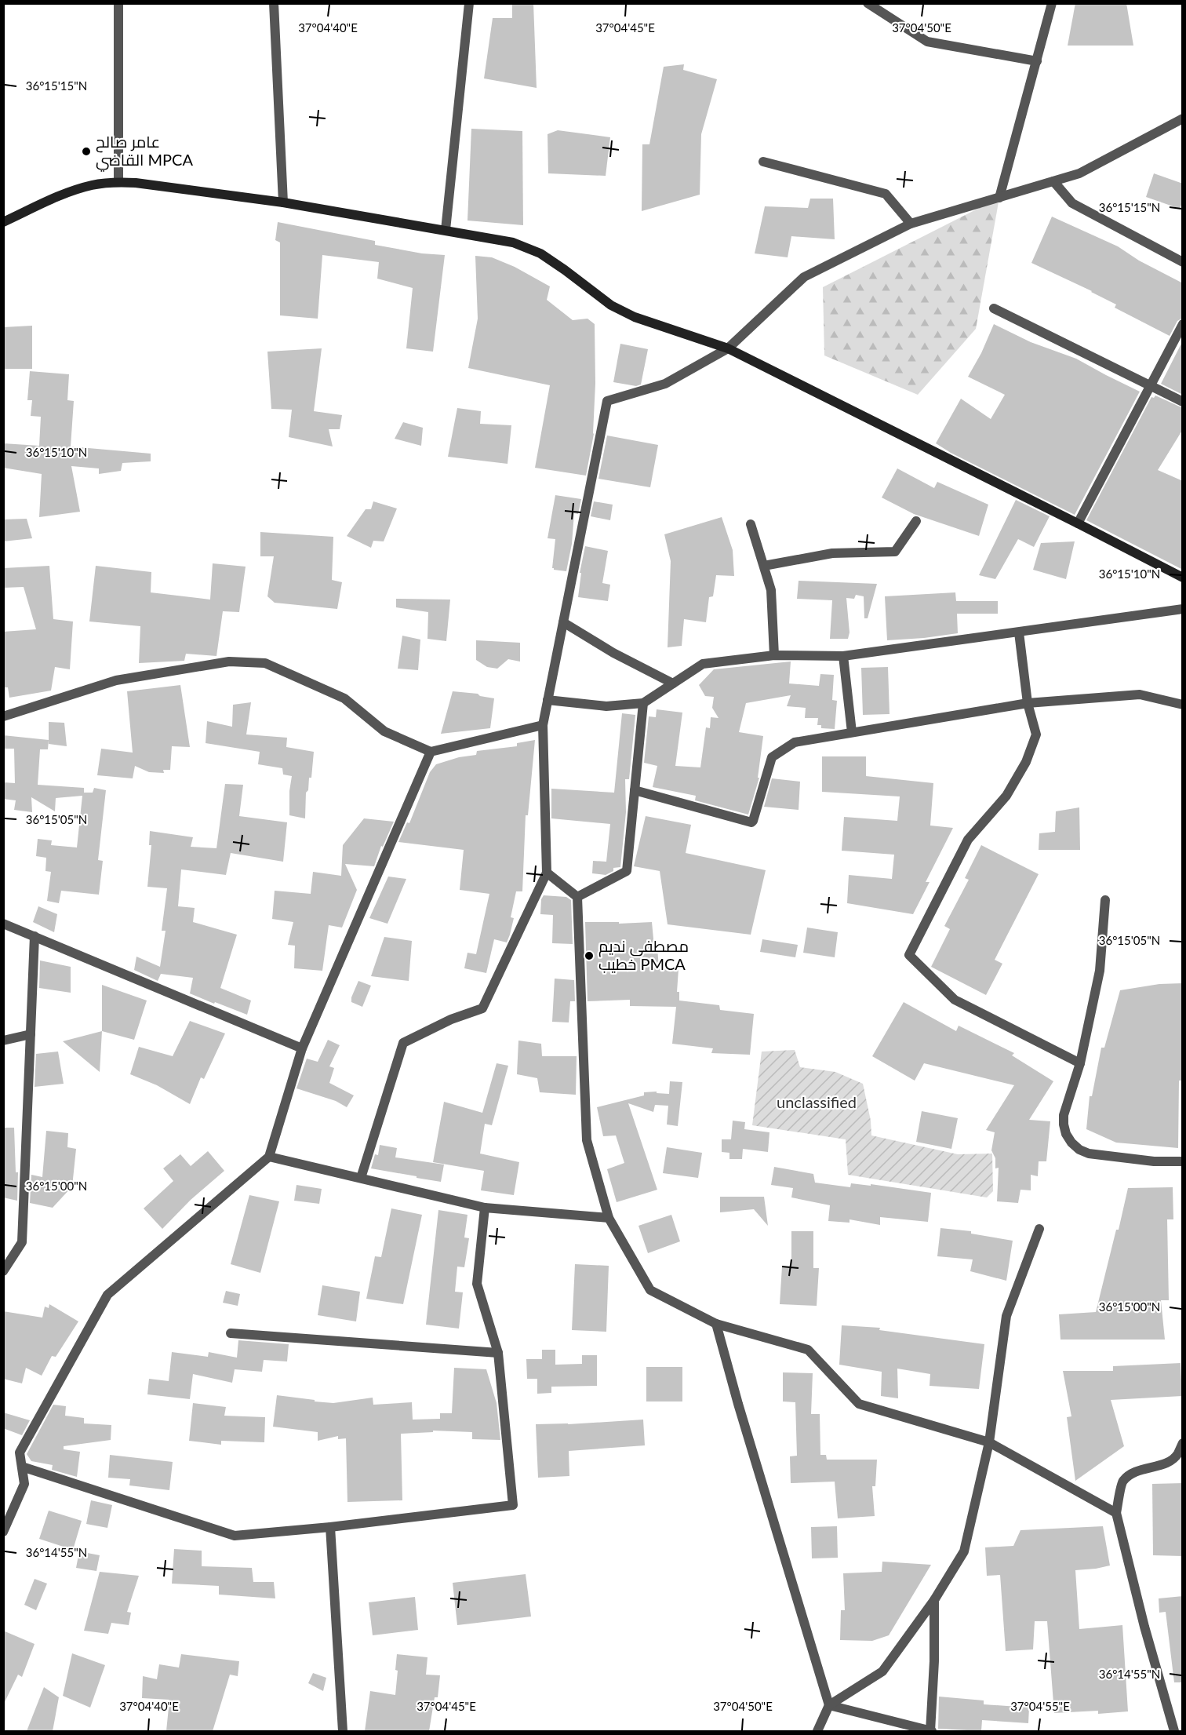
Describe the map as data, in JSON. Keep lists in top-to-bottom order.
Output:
{
  "parks": ["unclassified"],
  "places": ["عامر صالح القاضي MPCA", "مصطفى نديم خطيب PMCA"],
  "coordinates": [
    "37°04'40\"E",
    "37°04'45\"E",
    "37°04'50\"E",
    "36°15'15\"N",
    "36°15'10\"N",
    "36°15'05\"N",
    "36°15'00\"N",
    "36°14'55\"N",
    "37°04'55\"E"
  ]
}
